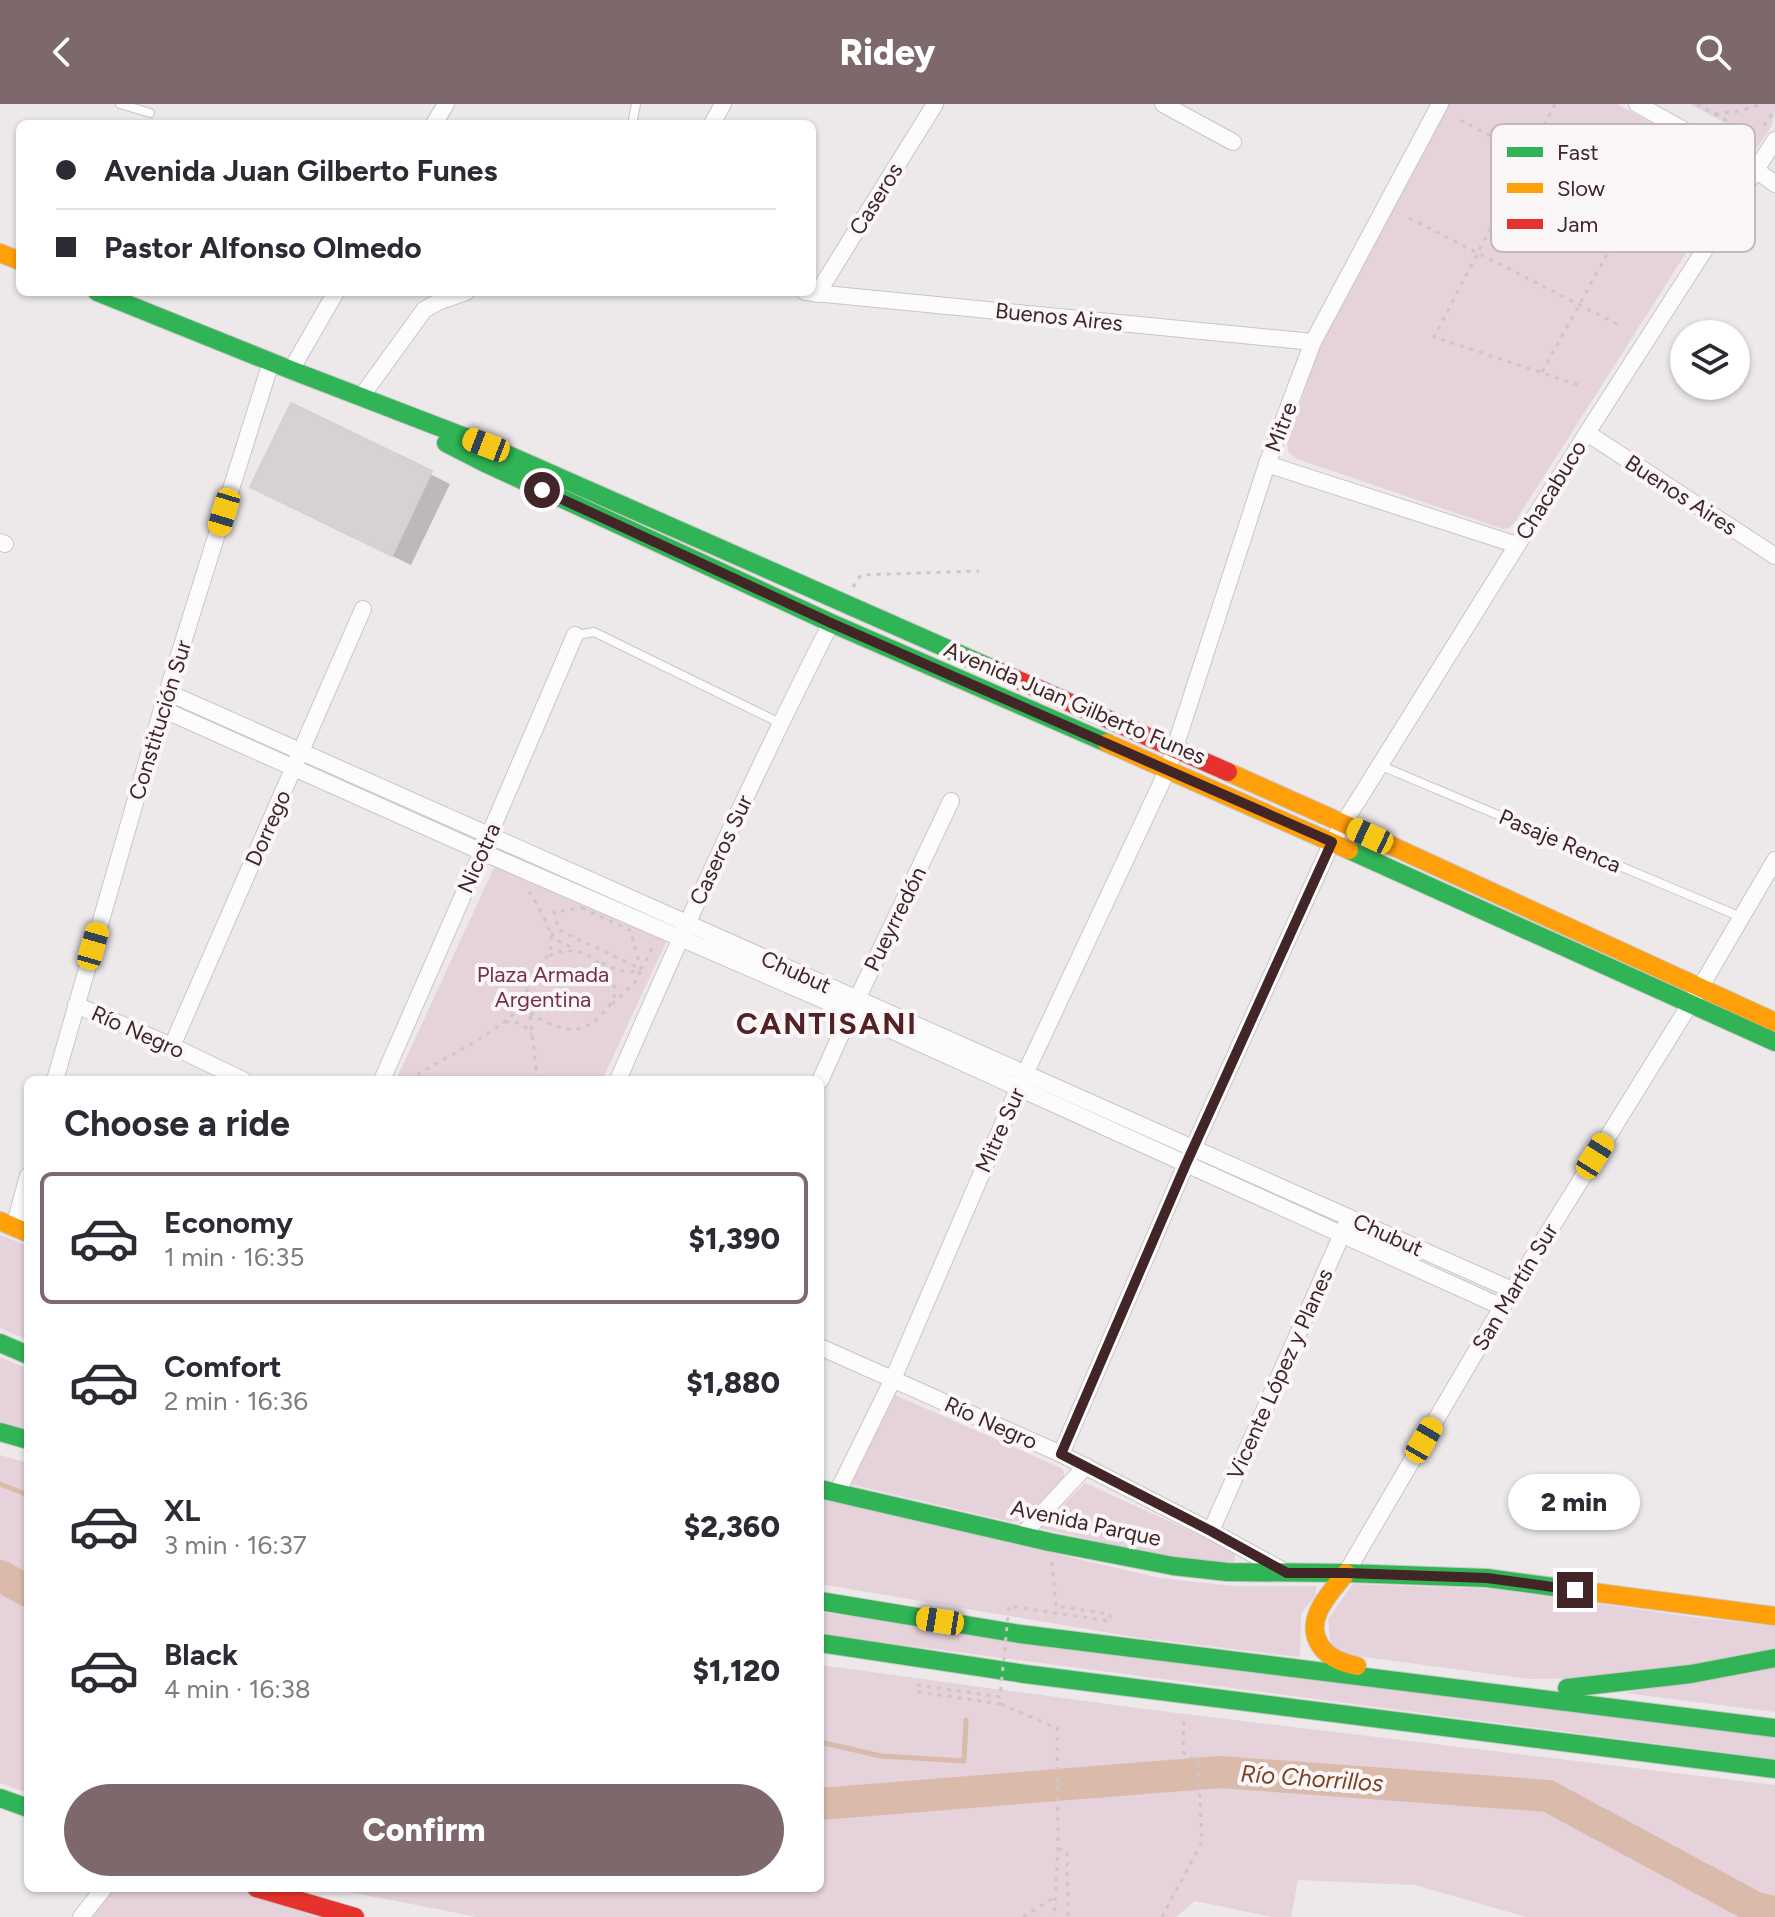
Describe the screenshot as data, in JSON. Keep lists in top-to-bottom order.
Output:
{
  "streets": {
    "main road": ["Avenida Juan Gilberto Funes", "Avenida Parque"],
    "street": [
      "Caseros",
      "Buenos Aires",
      "Mitre",
      "Chacabuco",
      "Constitución Sur",
      "Dorrego",
      "Caseros Sur",
      "Nicotra",
      "Pueyrredón",
      "Chubut",
      "Río Negro",
      "Mitre Sur",
      "San Martín Sur",
      "Vicente López y Planes"
    ],
    "lane": ["Pasaje Renca"]
  },
  "crossings": [
    ["Buenos Aires", "Mitre"],
    ["Buenos Aires", "Chacabuco"],
    ["Mitre", "Avenida Juan Gilberto Funes"],
    ["Mitre", "Mitre Sur"],
    ["Chacabuco", "Avenida Juan Gilberto Funes"],
    ["Chacabuco", "Pasaje Renca"],
    ["Chacabuco", "Chubut"],
    ["Chacabuco", "Río Negro"],
    ["Avenida Juan Gilberto Funes", "Constitución Sur"],
    ["Avenida Juan Gilberto Funes", "Caseros Sur"],
    ["Avenida Juan Gilberto Funes", "Mitre Sur"],
    ["Avenida Juan Gilberto Funes", "San Martín Sur"],
    ["Constitución Sur", "Chubut"],
    ["Constitución Sur", "Río Negro"],
    ["Dorrego", "Chubut"],
    ["Dorrego", "Río Negro"],
    ["Pasaje Renca", "San Martín Sur"],
    ["Caseros Sur", "Chubut"],
    ["Nicotra", "Chubut"],
    ["Pueyrredón", "Chubut"],
    ["Chubut", "Mitre Sur"],
    ["Chubut", "San Martín Sur"],
    ["Chubut", "Vicente López y Planes"],
    ["Río Negro", "Mitre Sur"],
    ["Río Negro", "Vicente López y Planes"],
    ["Río Negro", "Avenida Parque"],
    ["Mitre Sur", "Avenida Parque"],
    ["San Martín Sur", "Avenida Parque"]
  ],
  "districts": ["CANTISANI"],
  "water": ["Río Chorrillos"],
  "parks": ["Plaza Armada Argentina"],
  "legend": ["Fast", "Slow", "Jam"],
  "page": {
    "header": "Ridey",
    "banner": ["Avenida Juan Gilberto Funes", "Pastor Alfonso Olmedo"],
    "heading": "Choose a ride",
    "list": [
      {
        "name": "Economy",
        "note": "1 min · 16:35",
        "value": "$1,390"
      },
      {
        "name": "Comfort",
        "note": "2 min · 16:36",
        "value": "$1,880"
      },
      {
        "name": "XL",
        "note": "3 min · 16:37",
        "value": "$2,360"
      },
      {
        "name": "Black",
        "note": "4 min · 16:38",
        "value": "$1,120"
      }
    ],
    "bubble": "2 min",
    "buttons": "Confirm"
  }
}
